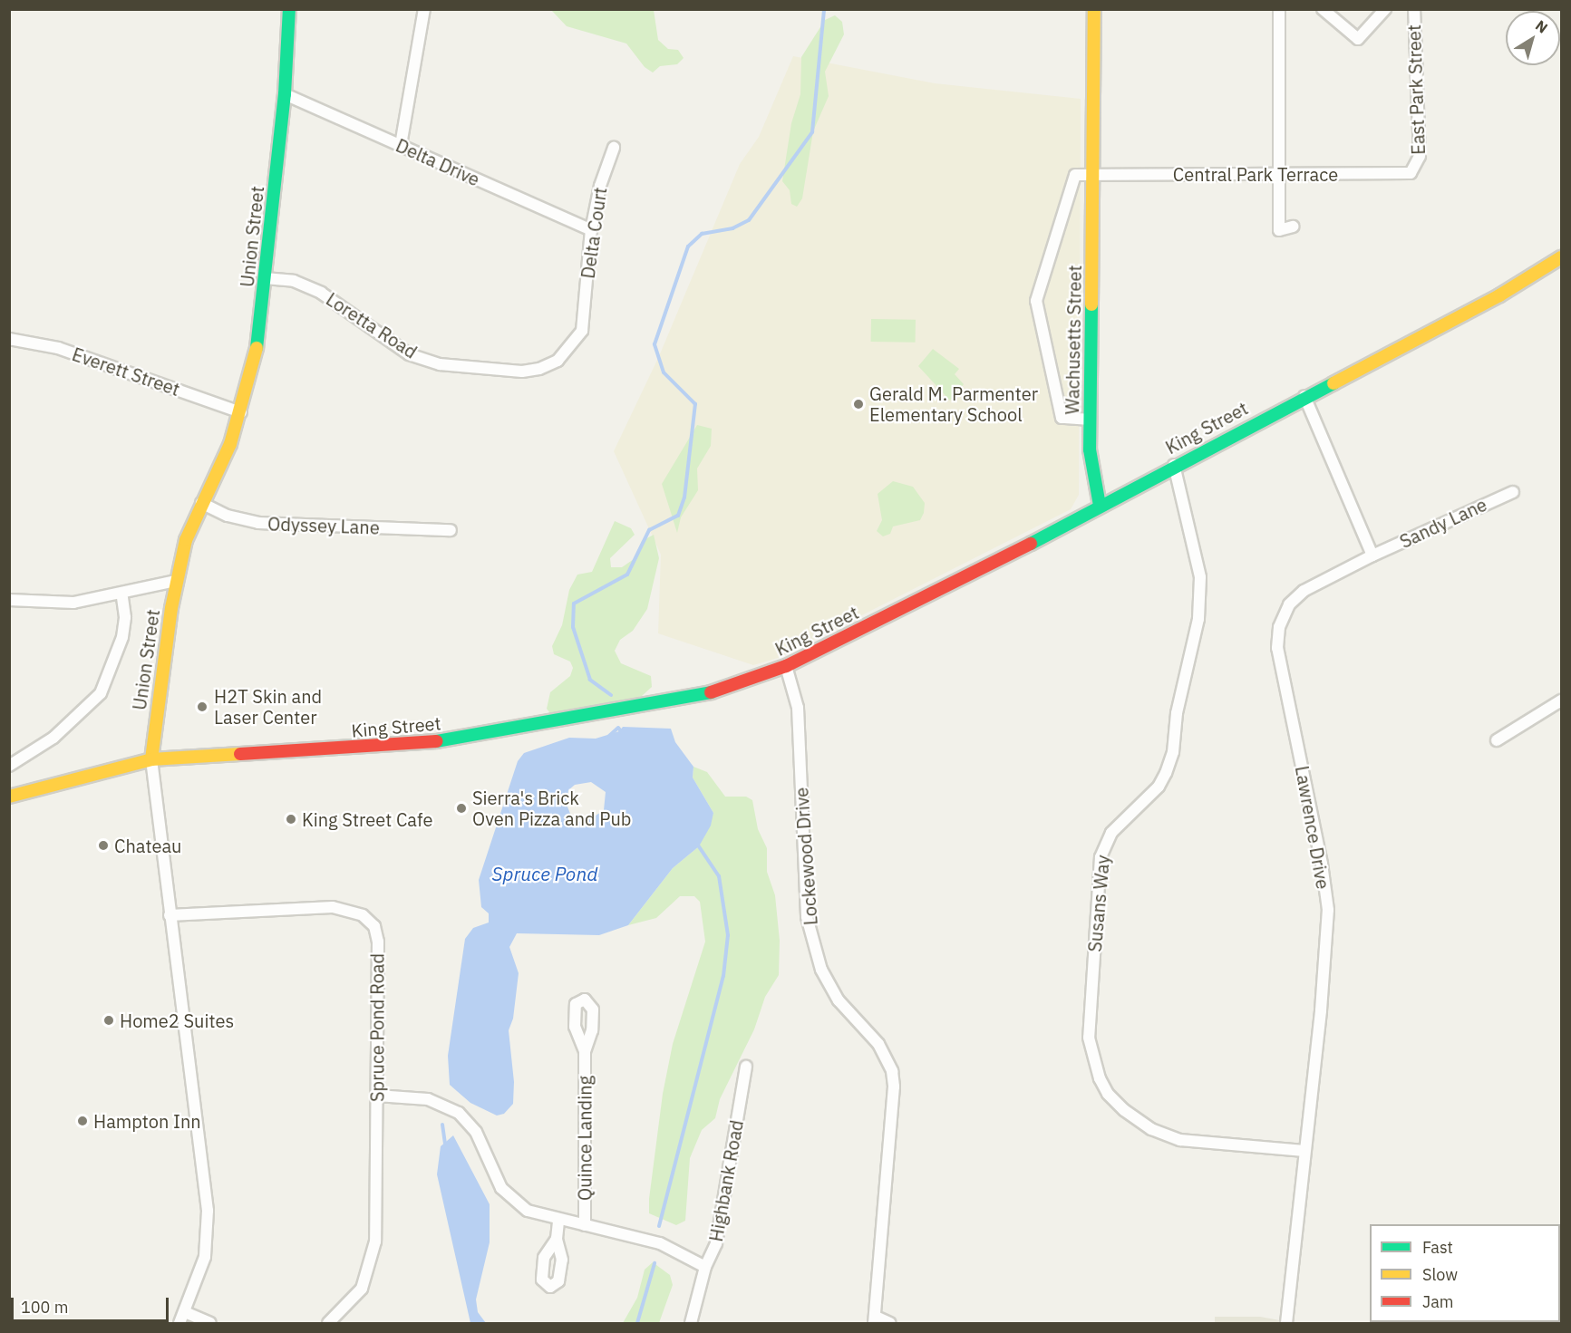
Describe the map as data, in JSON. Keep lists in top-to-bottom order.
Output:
{
  "streets": {
    "main road": ["Union Street", "Wachusetts Street", "King Street"],
    "street": [
      "East Park Street",
      "Delta Drive",
      "Central Park Terrace",
      "Delta Court",
      "Loretta Road",
      "Everett Street",
      "Sandy Lane",
      "Odyssey Lane",
      "Lawrence Drive",
      "Lockewood Drive",
      "Susans Way",
      "Spruce Pond Road",
      "Quince Landing",
      "Highbank Road"
    ]
  },
  "crossings": [
    ["East Park Street", "Central Park Terrace"],
    ["Delta Drive", "Delta Court"],
    ["Delta Drive", "Union Street"],
    ["Central Park Terrace", "Wachusetts Street"],
    ["Delta Court", "Loretta Road"],
    ["Union Street", "Loretta Road"],
    ["Union Street", "Everett Street"],
    ["Union Street", "King Street"],
    ["Union Street", "Odyssey Lane"],
    ["Union Street", "Spruce Pond Road"],
    ["Wachusetts Street", "King Street"],
    ["King Street", "Lockewood Drive"],
    ["King Street", "Susans Way"],
    ["Sandy Lane", "Lawrence Drive"],
    ["Lawrence Drive", "Susans Way"]
  ],
  "water": ["Spruce Pond"],
  "places": [
    "Gerald M. Parmenter Elementary School",
    "H2T Skin and Laser Center",
    "Sierra's Brick Oven Pizza and Pub",
    "King Street Cafe",
    "Chateau",
    "Home2 Suites",
    "Hampton Inn"
  ],
  "legend": ["Fast", "Slow", "Jam"],
  "scale_bar": "100 m",
  "north": "top right"
}
